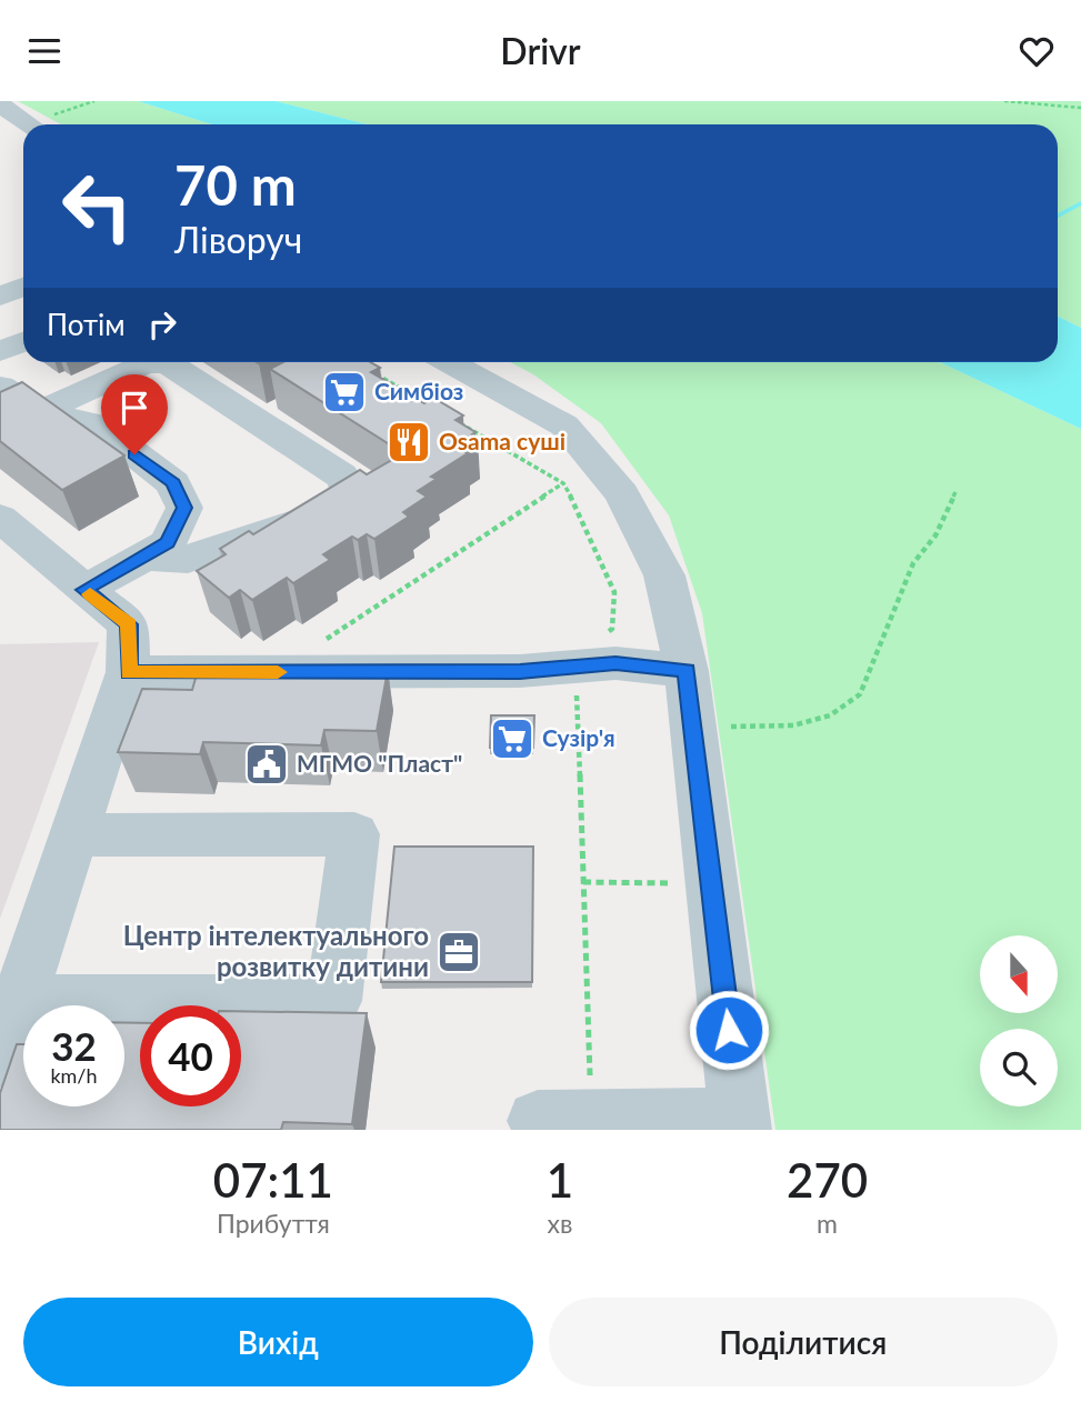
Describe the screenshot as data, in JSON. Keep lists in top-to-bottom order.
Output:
{
  "places": {
    "supermarket": ["Симбіоз", "Сузір'я"],
    "restaurant": ["Osama cуші"],
    "public building": ["МГМО \"Пласт\""],
    "office": ["Центр інтелектуального розвитку дитини"]
  },
  "north": "bottom",
  "page": {
    "header": "Drivr",
    "turn": ["70 m", "Ліворуч"],
    "then": "Потім",
    "speed": "32 km/h",
    "limit": "40",
    "eta": [
      "07:11",
      "Прибуття",
      "1",
      "хв",
      "270",
      "m"
    ],
    "buttons": ["Вихід", "Поділитися"]
  }
}
